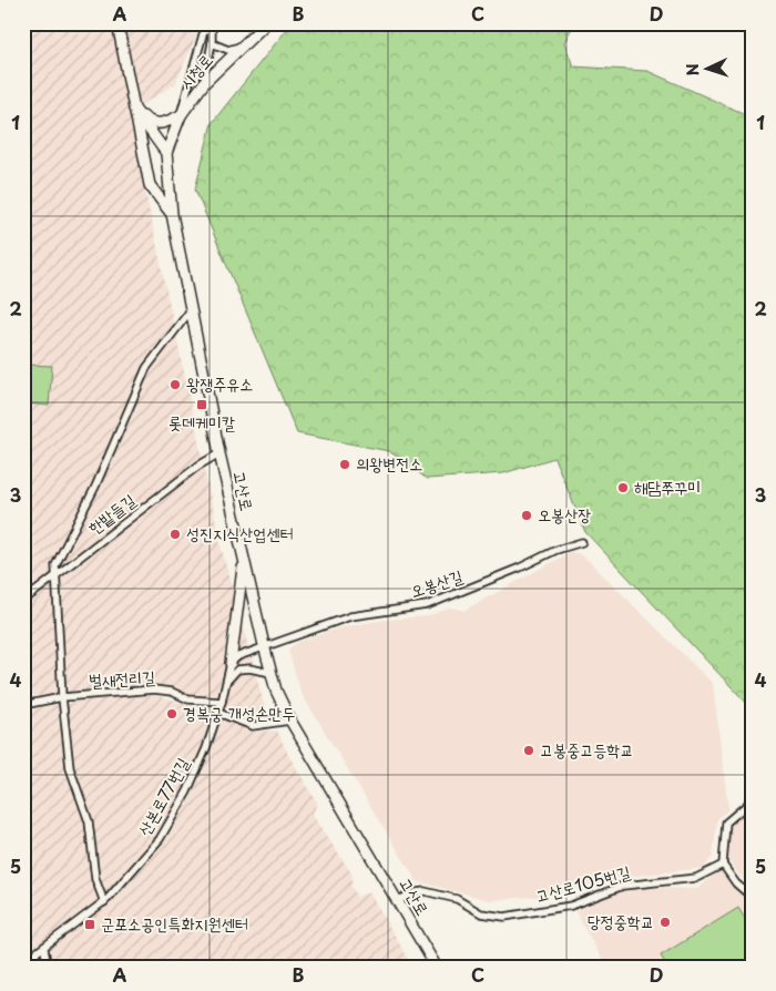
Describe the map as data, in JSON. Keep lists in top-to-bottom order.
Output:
{
  "streets": {
    "street": [
      "시청로",
      "고산로",
      "한밭들길",
      "오봉산길",
      "벌새전리길",
      "산본로77번길",
      "고산로105번길"
    ]
  },
  "crossings": [
    ["시청로", "고산로"],
    ["고산로", "한밭들길"],
    ["고산로", "오봉산길"],
    ["고산로", "고산로105번길"],
    ["벌새전리길", "산본로77번길"]
  ],
  "places": {
    "other": [
      "왕쟁주유소",
      "의왕변전소",
      "해담쭈꾸미",
      "오봉산장",
      "성진지식산업센터",
      "경복궁 개성손만두",
      "고봉중고등학교",
      "당정중학교"
    ],
    "transit": ["롯데케미칼", "군포소공인특화지원센터"]
  },
  "north": "left",
  "grid": {
    "columns": [
      "A",
      "B",
      "C",
      "D"
    ],
    "rows": [
      "1",
      "2",
      "3",
      "4",
      "5"
    ]
  }
}
